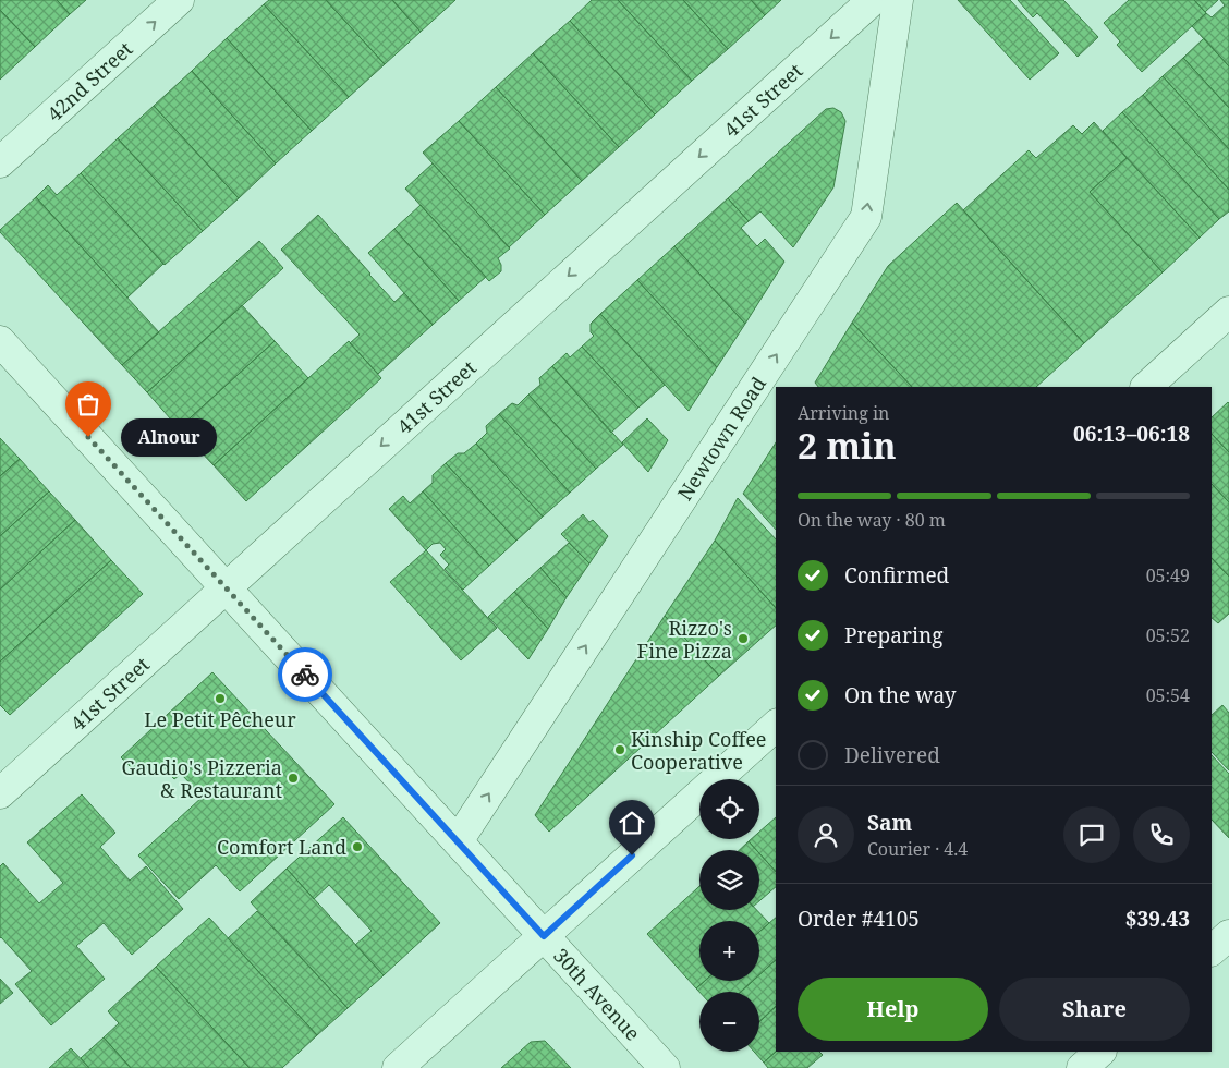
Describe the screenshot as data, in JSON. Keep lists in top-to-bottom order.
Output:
{
  "streets": {
    "street": [
      "42nd Street",
      "41st Street",
      "Newtown Road",
      "30th Avenue"
    ]
  },
  "crossings": [
    ["41st Street", "30th Avenue"],
    ["Newtown Road", "30th Avenue"]
  ],
  "one_way": ["42nd Street", "41st Street", "Newtown Road"],
  "places": [
    "Alnour",
    "Rizzo's Fine Pizza",
    "Le Petit Pêcheur",
    "Kinship Coffee Cooperative",
    "Gaudio's Pizzeria & Restaurant",
    "Comfort Land"
  ],
  "page": {
    "heading": ["2 min", "Arriving in", "06:13–06:18"],
    "panel": [
      "Sam",
      "Courier · 4.4",
      "Order #4105",
      "$39.43"
    ],
    "bubble": "Alnour",
    "bar": "On the way · 80 m",
    "list": [
      ["Confirmed", "05:49"],
      ["Preparing", "05:52"],
      ["On the way", "05:54"],
      "Delivered"
    ],
    "map_buttons": ["+", "−"],
    "buttons": ["Help", "Share"]
  }
}
